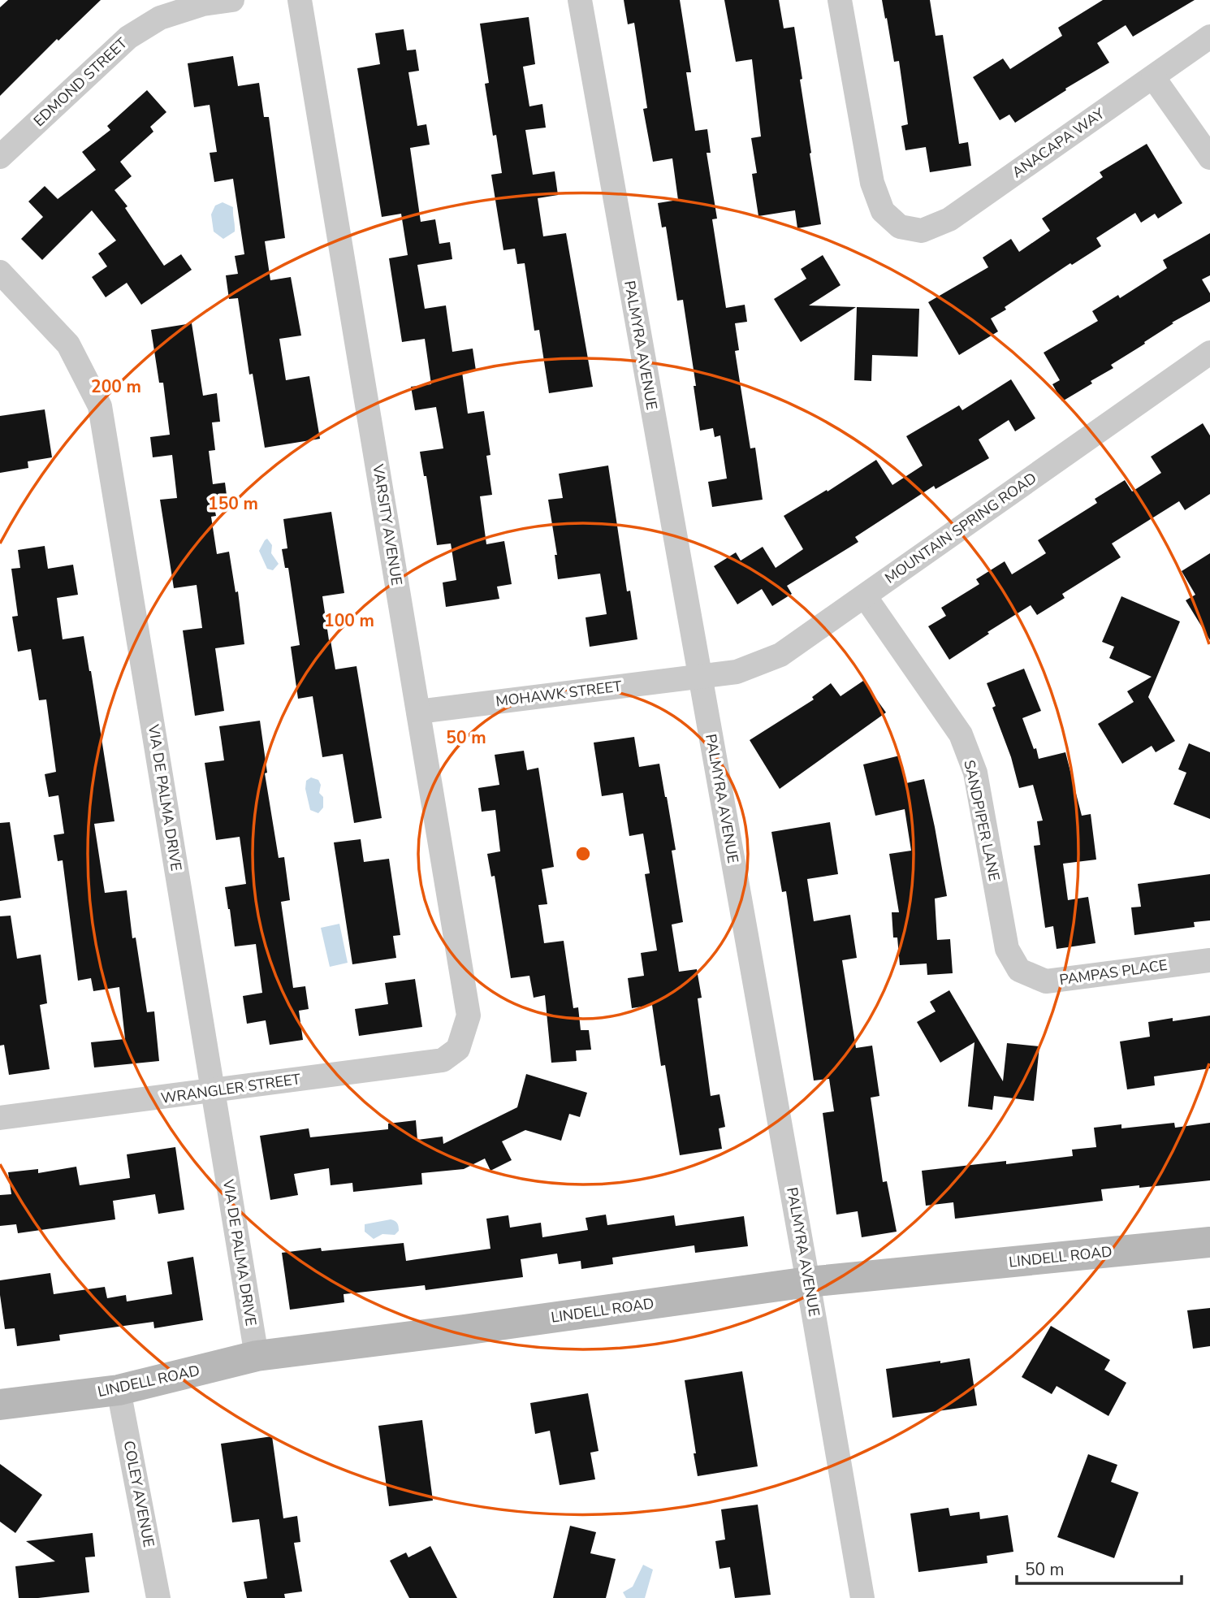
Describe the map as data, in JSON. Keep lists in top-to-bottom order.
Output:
{
  "streets": {
    "street": [
      "EDMOND STREET",
      "ANACAPA WAY",
      "PALMYRA AVENUE",
      "VARSITY AVENUE",
      "MOUNTAIN SPRING ROAD",
      "MOHAWK STREET",
      "VIA DE PALMA DRIVE",
      "SANDPIPER LANE",
      "PAMPAS PLACE",
      "WRANGLER STREET",
      "LINDELL ROAD",
      "COLEY AVENUE"
    ]
  },
  "crossings": [
    ["PALMYRA AVENUE", "MOUNTAIN SPRING ROAD"],
    ["PALMYRA AVENUE", "MOHAWK STREET"],
    ["PALMYRA AVENUE", "LINDELL ROAD"],
    ["VARSITY AVENUE", "MOHAWK STREET"],
    ["VARSITY AVENUE", "WRANGLER STREET"],
    ["MOUNTAIN SPRING ROAD", "MOHAWK STREET"],
    ["MOUNTAIN SPRING ROAD", "SANDPIPER LANE"],
    ["VIA DE PALMA DRIVE", "WRANGLER STREET"],
    ["VIA DE PALMA DRIVE", "LINDELL ROAD"],
    ["SANDPIPER LANE", "PAMPAS PLACE"],
    ["LINDELL ROAD", "COLEY AVENUE"]
  ],
  "scale_bar": "50 m",
  "rings": [
    "200 m",
    "150 m",
    "100 m",
    "50 m"
  ]
}
